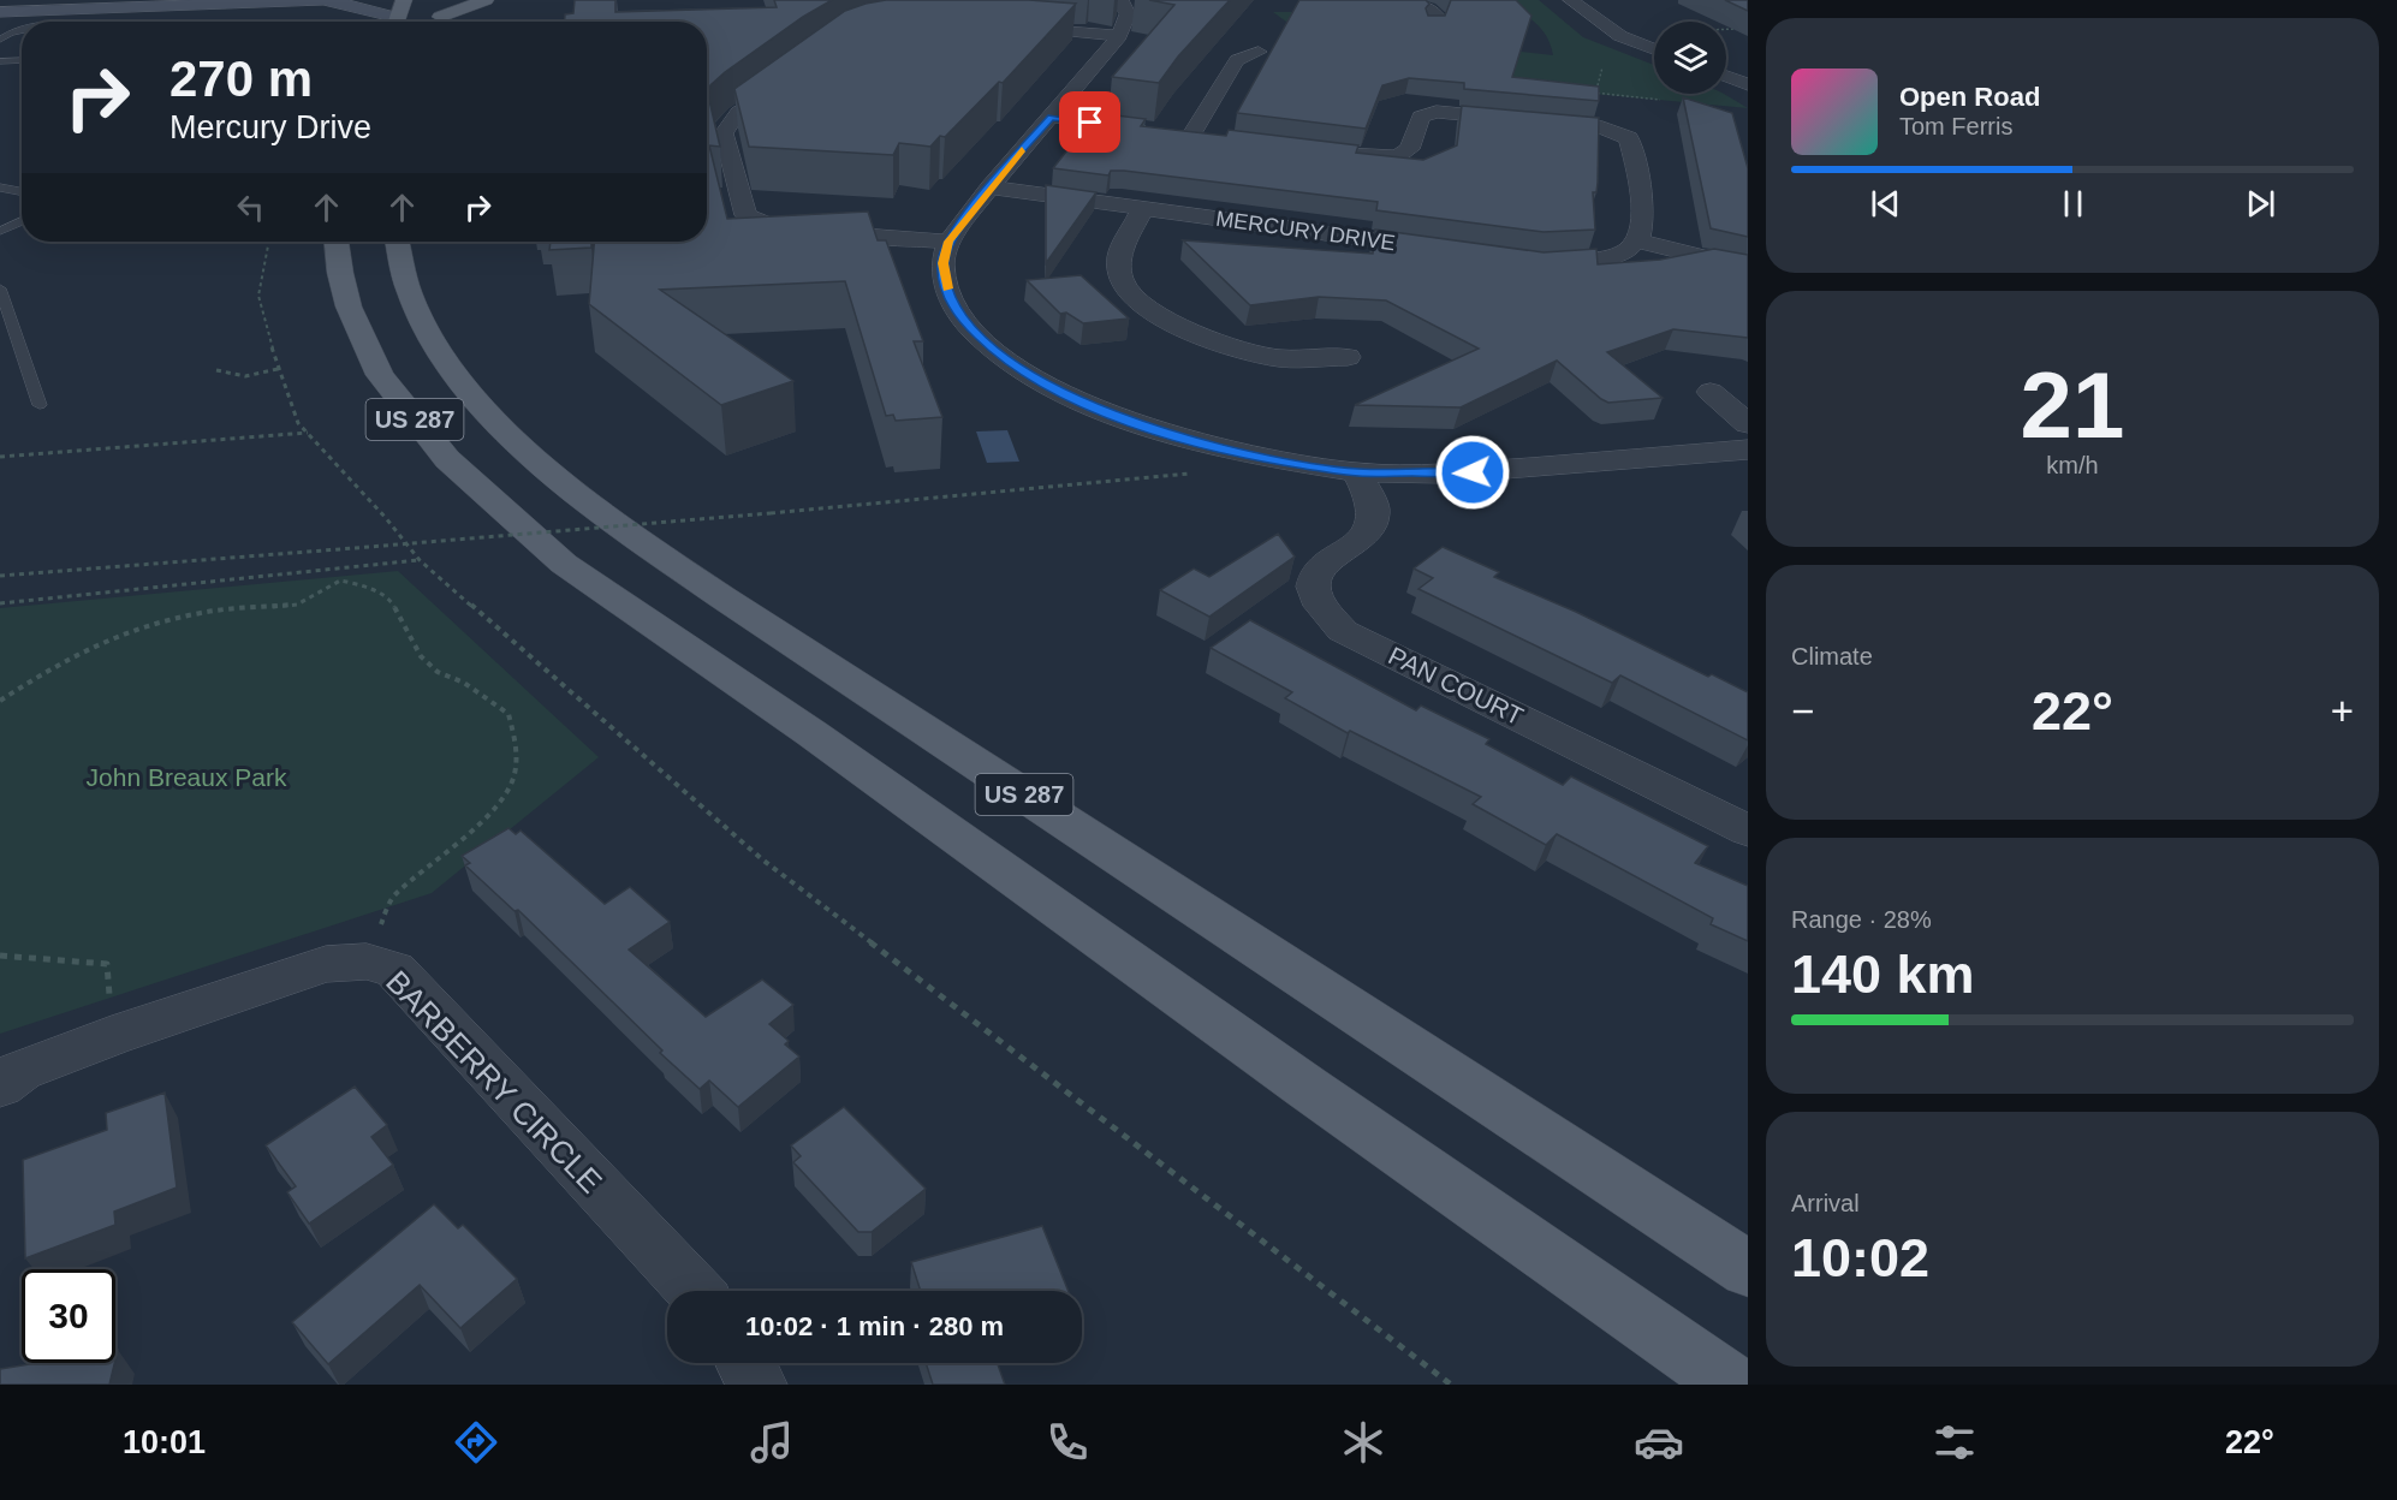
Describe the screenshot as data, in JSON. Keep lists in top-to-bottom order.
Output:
{
  "streets": {
    "main road": ["US 287"],
    "street": ["MERCURY DRIVE", "PAN COURT", "BARBERRY CIRCLE"]
  },
  "parks": ["John Breaux Park"],
  "page": {
    "turn": ["270 m", "Mercury Drive"],
    "song": ["Open Road", "Tom Ferris"],
    "tile": [
      ["21", "km/h"],
      "Climate",
      ["Range · 28%", "140 km"],
      ["Arrival", "10:02"]
    ],
    "heat": ["−", "22°", "+"],
    "limit": "30",
    "trip": "10:02 · 1 min · 280 m",
    "tabs": ["10:01", "22°"]
  }
}
